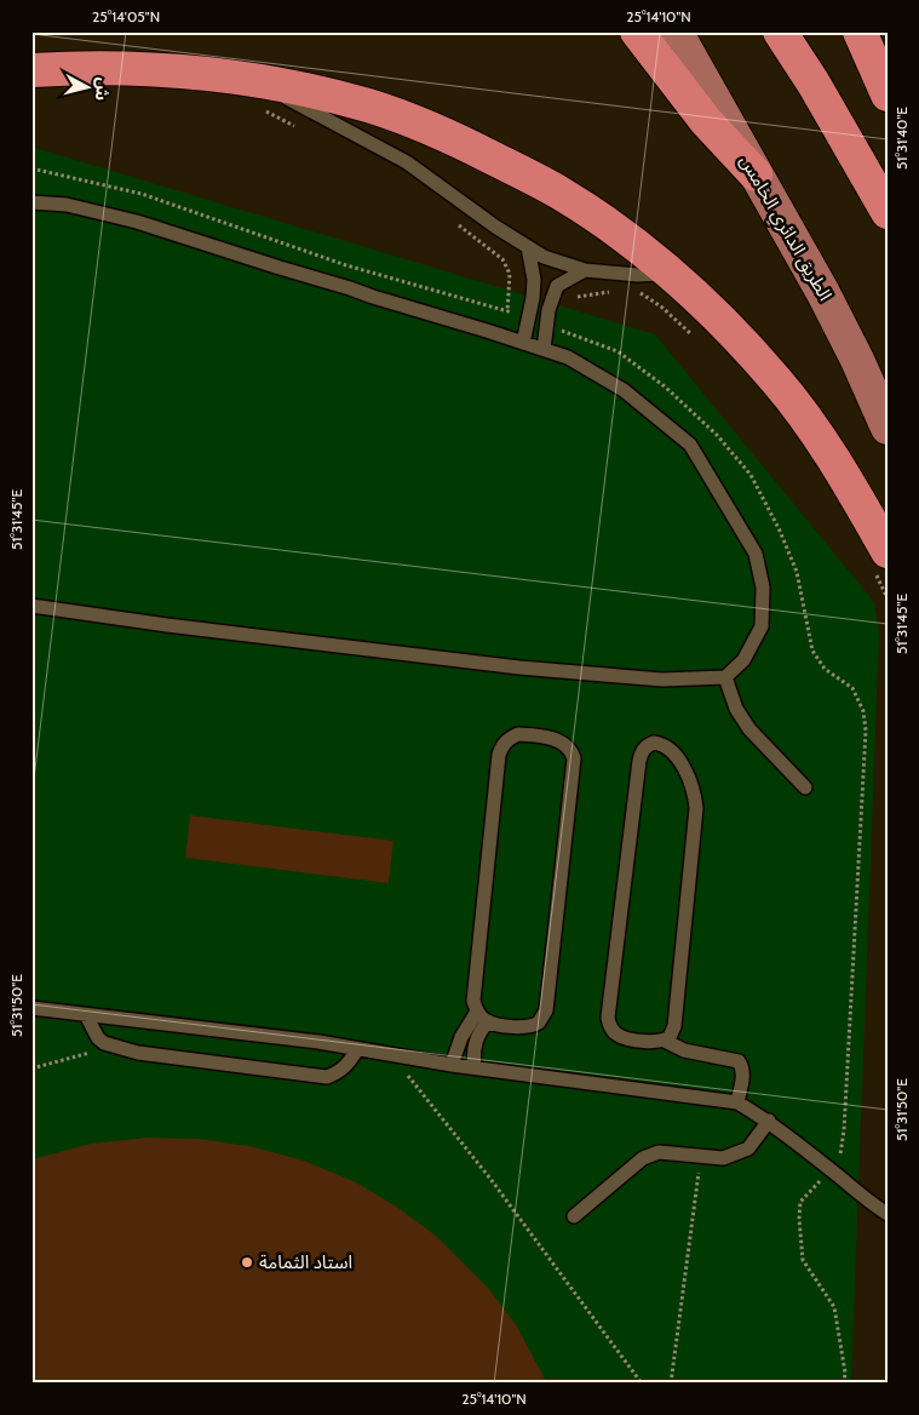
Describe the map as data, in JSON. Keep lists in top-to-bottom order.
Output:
{
  "streets": {
    "main road": ["الطريق الدائري الخامس"]
  },
  "places": ["استاد الثمامة"],
  "north": "right",
  "coordinates": [
    "25°14'05\"N",
    "25°14'10\"N",
    "51°31'40\"E",
    "51°31'45\"E",
    "51°31'50\"E"
  ]
}
